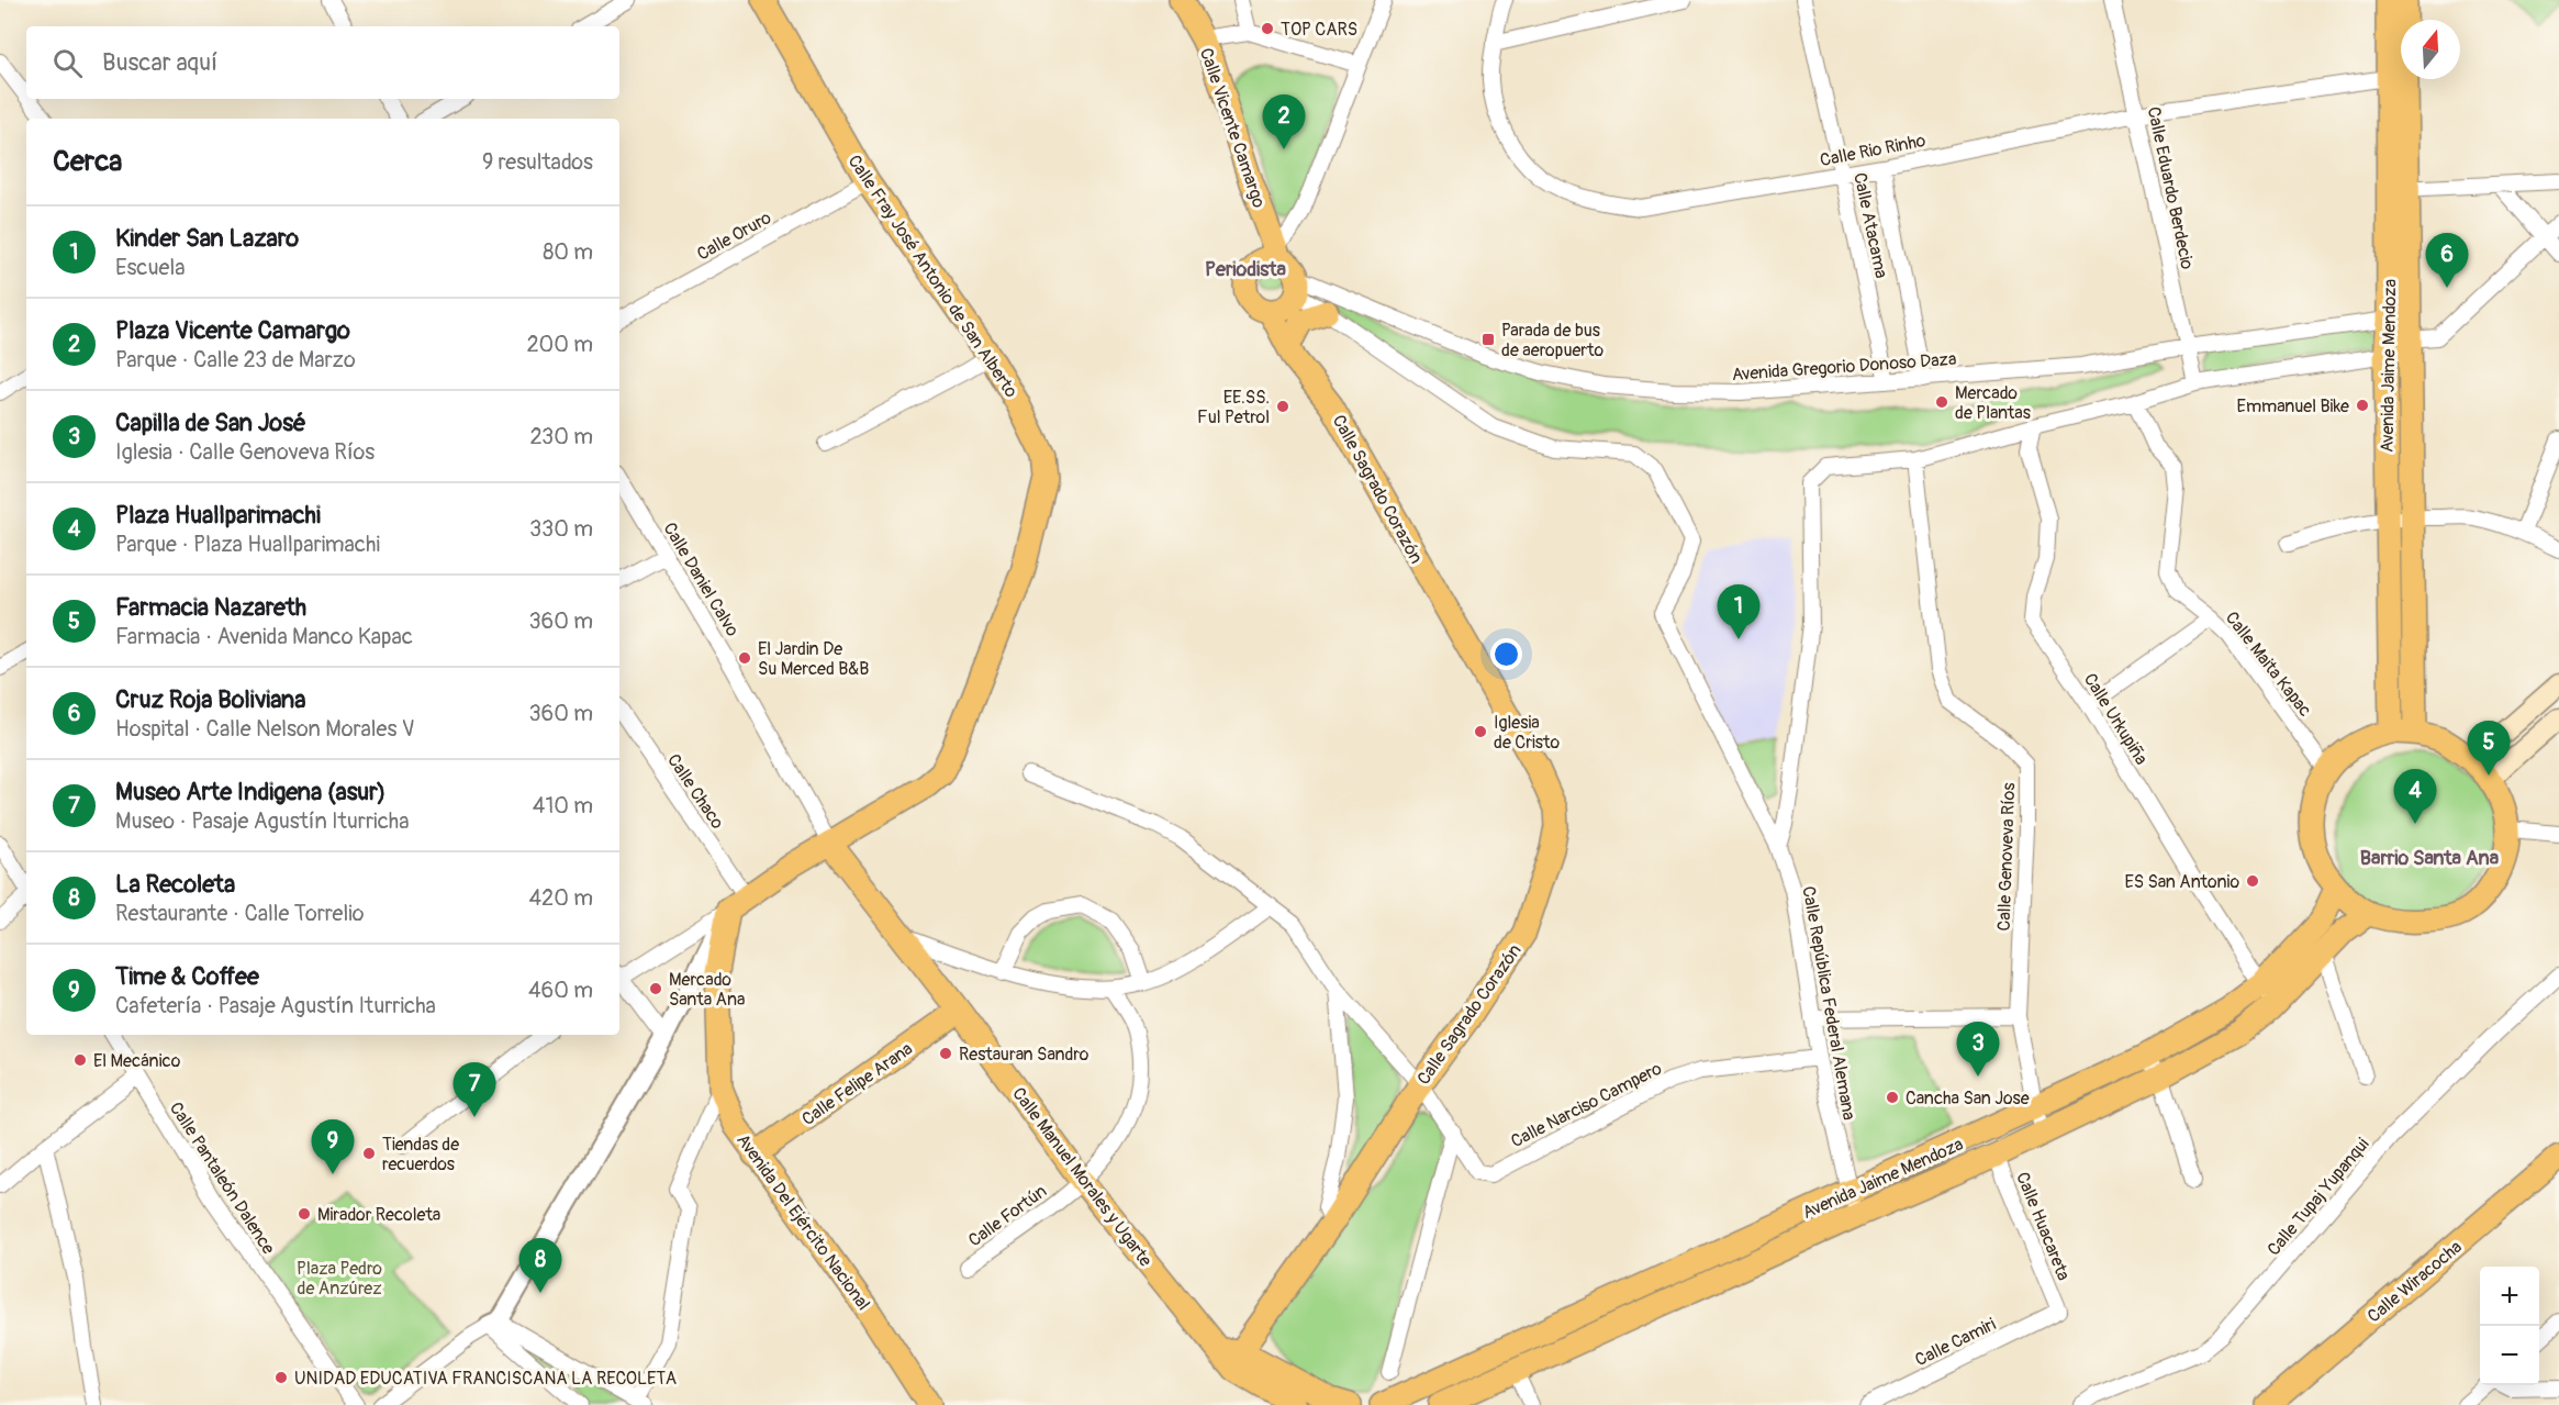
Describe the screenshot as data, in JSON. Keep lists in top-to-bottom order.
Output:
{
  "streets": {
    "main road": [
      "Calle Vicente Camargo",
      "Calle Fray José Antonio de San Alberto",
      "Avenida Jaime Mendoza",
      "Calle Sagrado Corazón",
      "Calle Felipe Arana",
      "Calle Manuel Morales y Ugarte",
      "Avenida Del Ejército Nacional",
      "Calle Wiracocha"
    ],
    "street": [
      "Calle Rio Rinho",
      "Calle Eduardo Berdecio",
      "Calle Atacama",
      "Calle Oruro",
      "Avenida Gregorio Donoso Daza",
      "Calle Daniel Calvo",
      "Calle Maita Kapac",
      "Calle Urkupiña",
      "Calle Chaco",
      "Calle Genoveva Ríos",
      "Calle República Federal Alemana",
      "Calle Narciso Campero",
      "Calle Pantaleón Dalence",
      "Calle Tupaj Yupanqui",
      "Calle Fortún",
      "Calle Huacareta",
      "Calle Camiri"
    ]
  },
  "crossings": [
    ["Calle Vicente Camargo", "Avenida Gregorio Donoso Daza"],
    ["Calle Vicente Camargo", "Calle Sagrado Corazón"],
    ["Calle Rio Rinho", "Calle Eduardo Berdecio"],
    ["Calle Rio Rinho", "Calle Atacama"],
    ["Calle Rio Rinho", "Avenida Jaime Mendoza"],
    ["Calle Eduardo Berdecio", "Avenida Gregorio Donoso Daza"],
    ["Calle Atacama", "Avenida Gregorio Donoso Daza"],
    ["Calle Oruro", "Calle Fray José Antonio de San Alberto"],
    ["Calle Fray José Antonio de San Alberto", "Calle Daniel Calvo"],
    ["Calle Fray José Antonio de San Alberto", "Calle Manuel Morales y Ugarte"],
    ["Avenida Gregorio Donoso Daza", "Avenida Jaime Mendoza"],
    ["Avenida Gregorio Donoso Daza", "Calle Sagrado Corazón"],
    ["Avenida Jaime Mendoza", "Calle Maita Kapac"],
    ["Avenida Jaime Mendoza", "Calle Urkupiña"],
    ["Avenida Jaime Mendoza", "Calle Genoveva Ríos"],
    ["Avenida Jaime Mendoza", "Calle República Federal Alemana"],
    ["Avenida Jaime Mendoza", "Calle Huacareta"],
    ["Calle Sagrado Corazón", "Calle Narciso Campero"],
    ["Calle Daniel Calvo", "Calle Manuel Morales y Ugarte"],
    ["Calle Chaco", "Avenida Del Ejército Nacional"],
    ["Calle República Federal Alemana", "Calle Narciso Campero"],
    ["Calle Felipe Arana", "Calle Manuel Morales y Ugarte"],
    ["Calle Felipe Arana", "Avenida Del Ejército Nacional"],
    ["Calle Manuel Morales y Ugarte", "Calle Fortún"],
    ["Calle Huacareta", "Calle Camiri"]
  ],
  "districts": ["Periodista", "Barrio Santa Ana"],
  "parks": ["Plaza Pedro de Anzúrez"],
  "places": {
    "other": [
      "TOP CARS",
      "Mercado de Plantas",
      "Emmanuel Bike",
      "EE.SS. Ful Petrol",
      "El Jardin De Su Merced B&B",
      "Iglesia de Cristo",
      "ES San Antonio",
      "Mercado Santa Ana",
      "Restauran Sandro",
      "El Mecánico",
      "Cancha San Jose",
      "Tiendas de recuerdos",
      "Mirador Recoleta",
      "UNIDAD EDUCATIVA FRANCISCANA LA RECOLETA"
    ],
    "transit": ["Parada de bus de aeropuerto"]
  },
  "north": "top",
  "page": {
    "search": "Buscar aquí",
    "pins": [
      "2",
      "6",
      "1",
      "5",
      "4",
      "3",
      "7",
      "9",
      "8"
    ],
    "heading": ["Cerca", "9 resultados"],
    "list": [
      {
        "mark": "1",
        "name": "Kinder San Lazaro",
        "note": "Escuela",
        "value": "80 m"
      },
      {
        "mark": "2",
        "name": "Plaza Vicente Camargo",
        "note": "Parque · Calle 23 de Marzo",
        "value": "200 m"
      },
      {
        "mark": "3",
        "name": "Capilla de San José",
        "note": "Iglesia · Calle Genoveva Ríos",
        "value": "230 m"
      },
      {
        "mark": "4",
        "name": "Plaza Huallparimachi",
        "note": "Parque · Plaza Huallparimachi",
        "value": "330 m"
      },
      {
        "mark": "5",
        "name": "Farmacia Nazareth",
        "note": "Farmacia · Avenida Manco Kapac",
        "value": "360 m"
      },
      {
        "mark": "6",
        "name": "Cruz Roja Boliviana",
        "note": "Hospital · Calle Nelson Morales V",
        "value": "360 m"
      },
      {
        "mark": "7",
        "name": "Museo Arte Indigena (asur)",
        "note": "Museo · Pasaje Agustín Iturricha",
        "value": "410 m"
      },
      {
        "mark": "8",
        "name": "La Recoleta",
        "note": "Restaurante · Calle Torrelio",
        "value": "420 m"
      },
      {
        "mark": "9",
        "name": "Time & Coffee",
        "note": "Cafetería · Pasaje Agustín Iturricha",
        "value": "460 m"
      }
    ],
    "map_buttons": ["+", "−"]
  }
}
